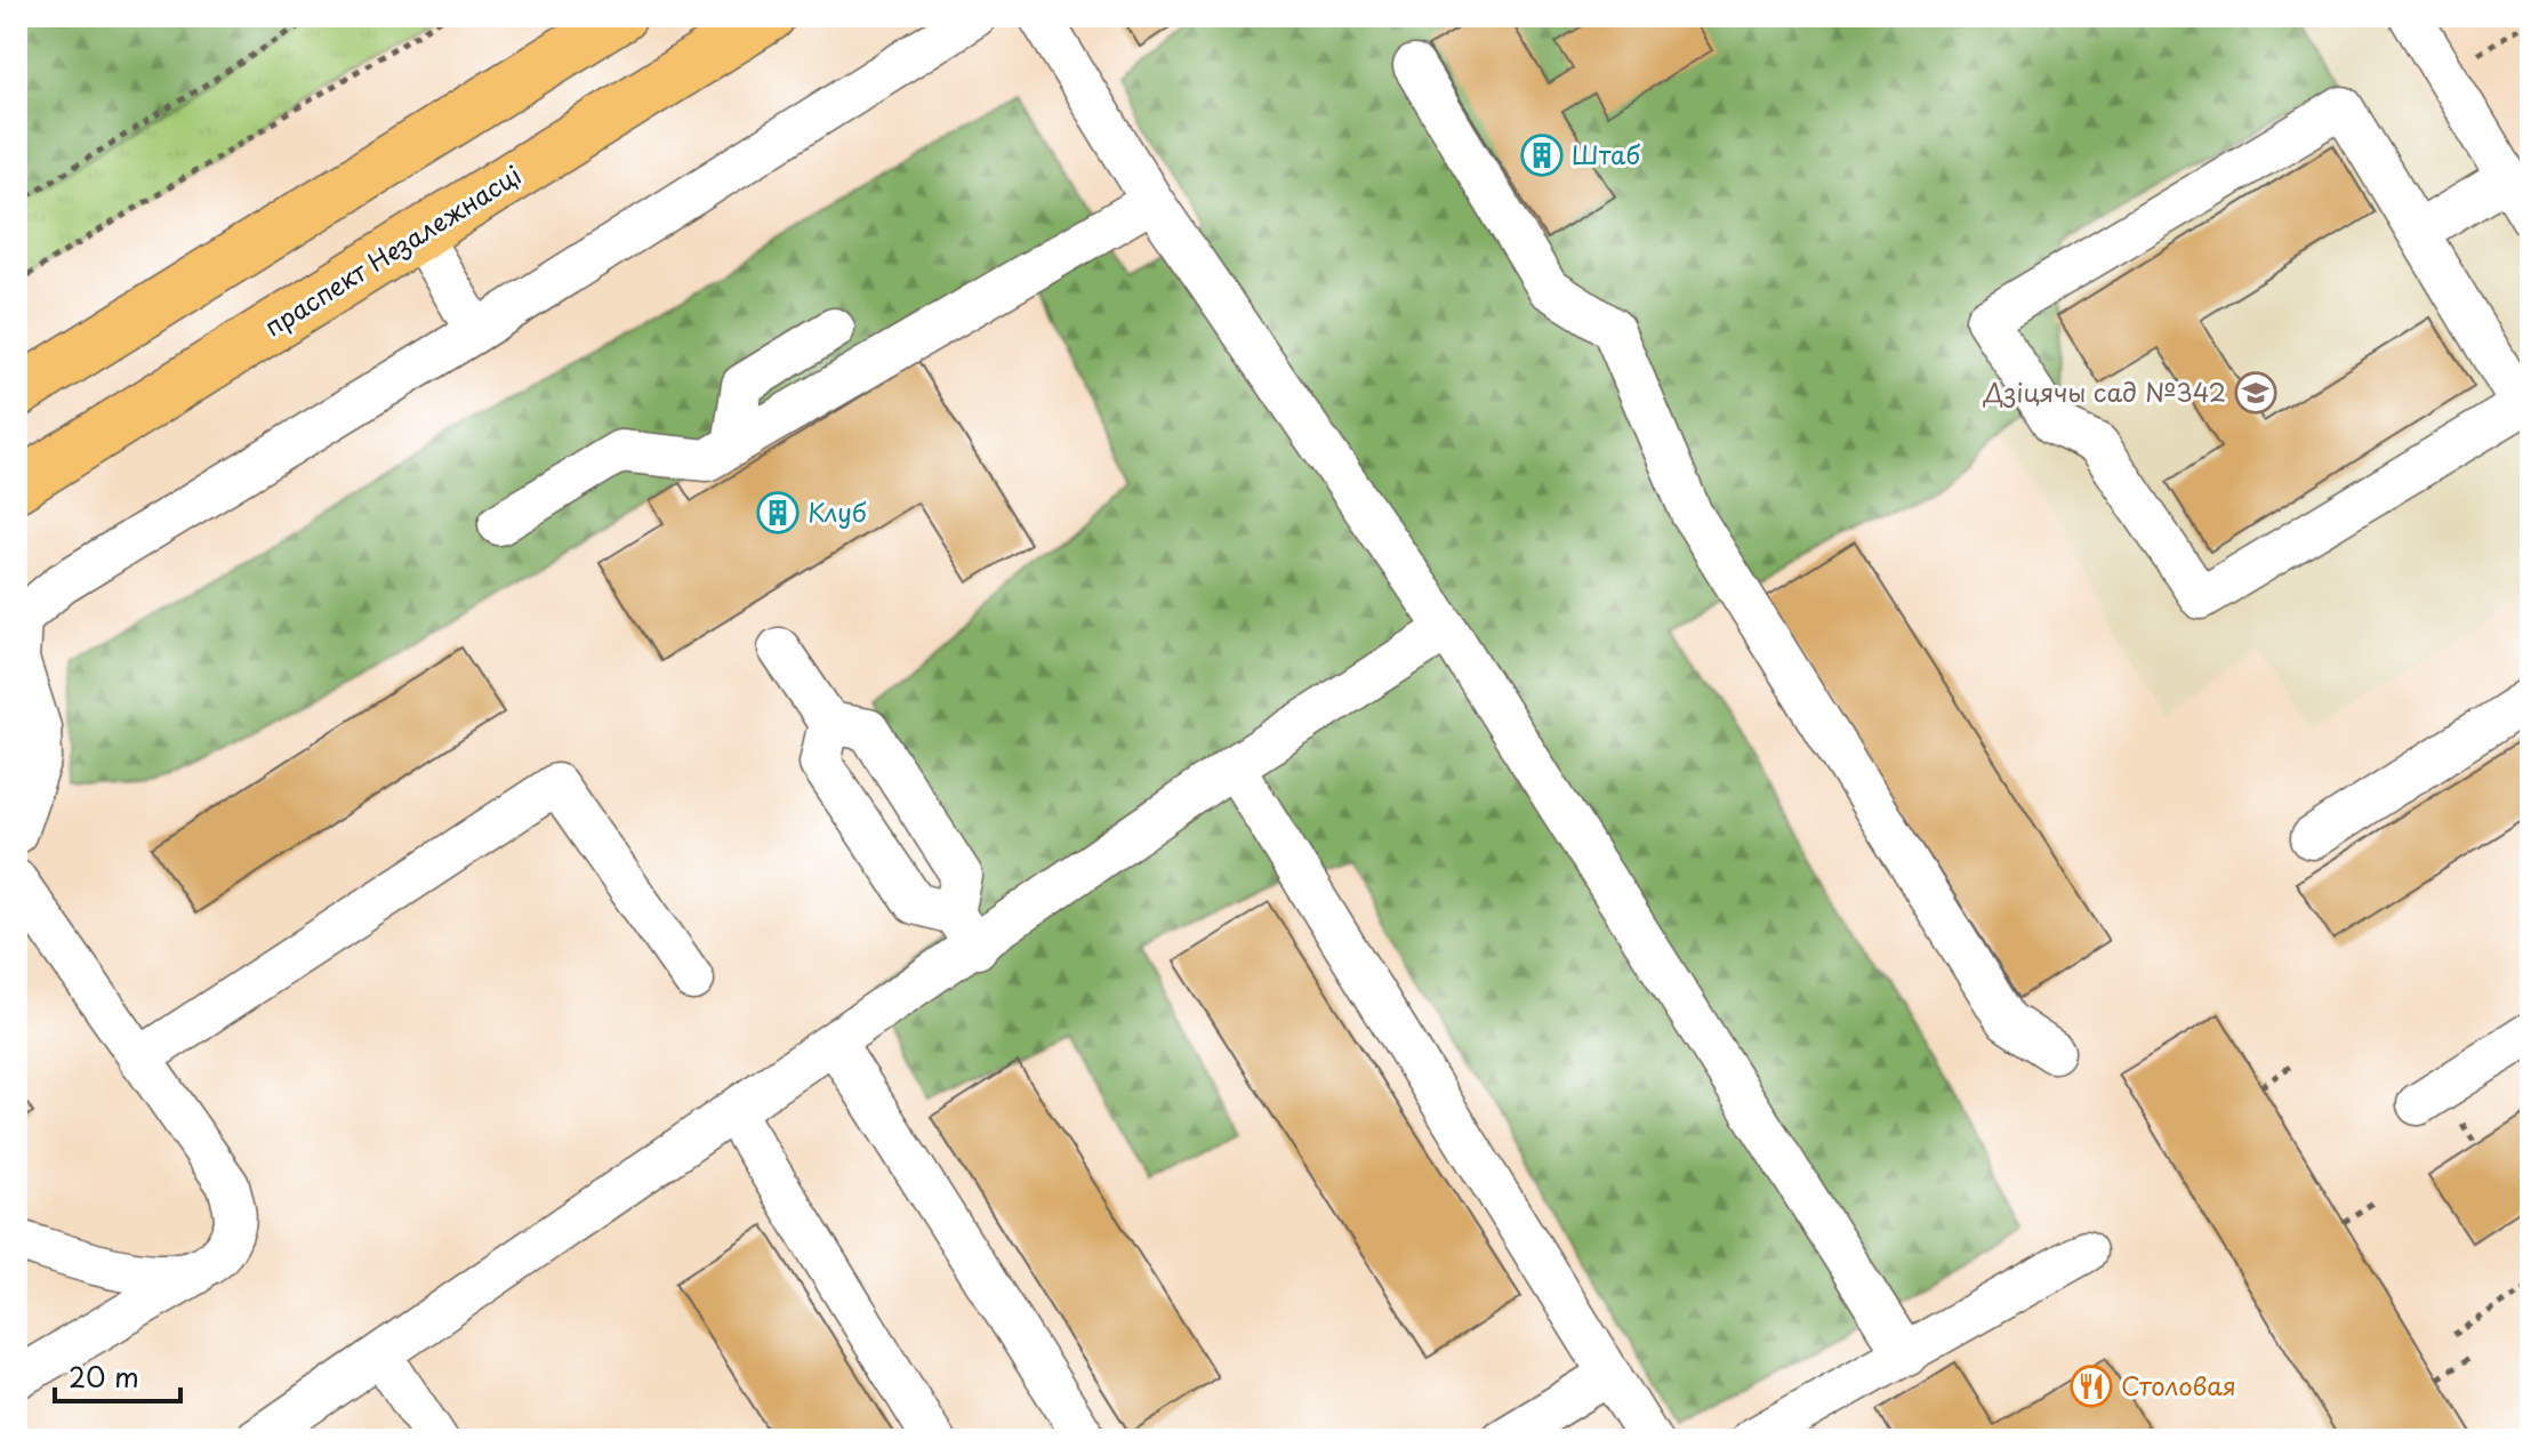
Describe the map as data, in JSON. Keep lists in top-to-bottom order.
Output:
{
  "streets": {
    "highway": ["праспект Незалежнасці"]
  },
  "places": {
    "building": ["Штаб", "Клуб"],
    "school or university": ["Дзіцячы сад №342"],
    "restaurant": ["Столовая"]
  },
  "scale_bar": "20 m"
}
